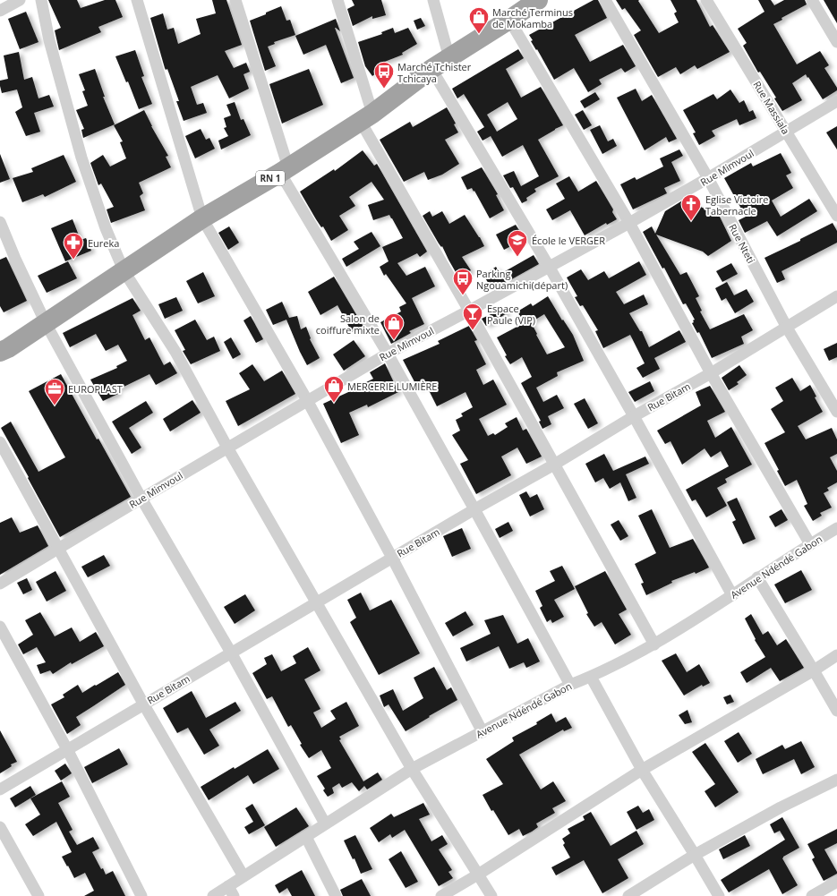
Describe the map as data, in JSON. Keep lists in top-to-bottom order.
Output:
{
  "streets": {
    "highway": ["RN 1"],
    "street": [
      "Rue Massiala",
      "Rue Mimvoul",
      "Rue Nteti",
      "Rue Bitam",
      "Avenue Ndéndé Gabon"
    ]
  },
  "crossings": [
    ["Rue Massiala", "Rue Mimvoul"],
    ["Rue Mimvoul", "Rue Nteti"],
    ["Rue Nteti", "Rue Bitam"]
  ],
  "places": {
    "shop": ["Marché Terminus de Mokamba", "Salon de coiffure mixte", "MERCERIE LUMIÈRE"],
    "bus stop": ["Marché Tchister Tchicaya", "Parking Ngouamichi(départ)"],
    "church": ["Eglise Victoire Tabernacle"],
    "school or university": ["École le VERGER"],
    "pharmacy": ["Eureka"],
    "bar": ["Espace Paule (VIP)"],
    "office": ["EUROPLAST"]
  }
}
